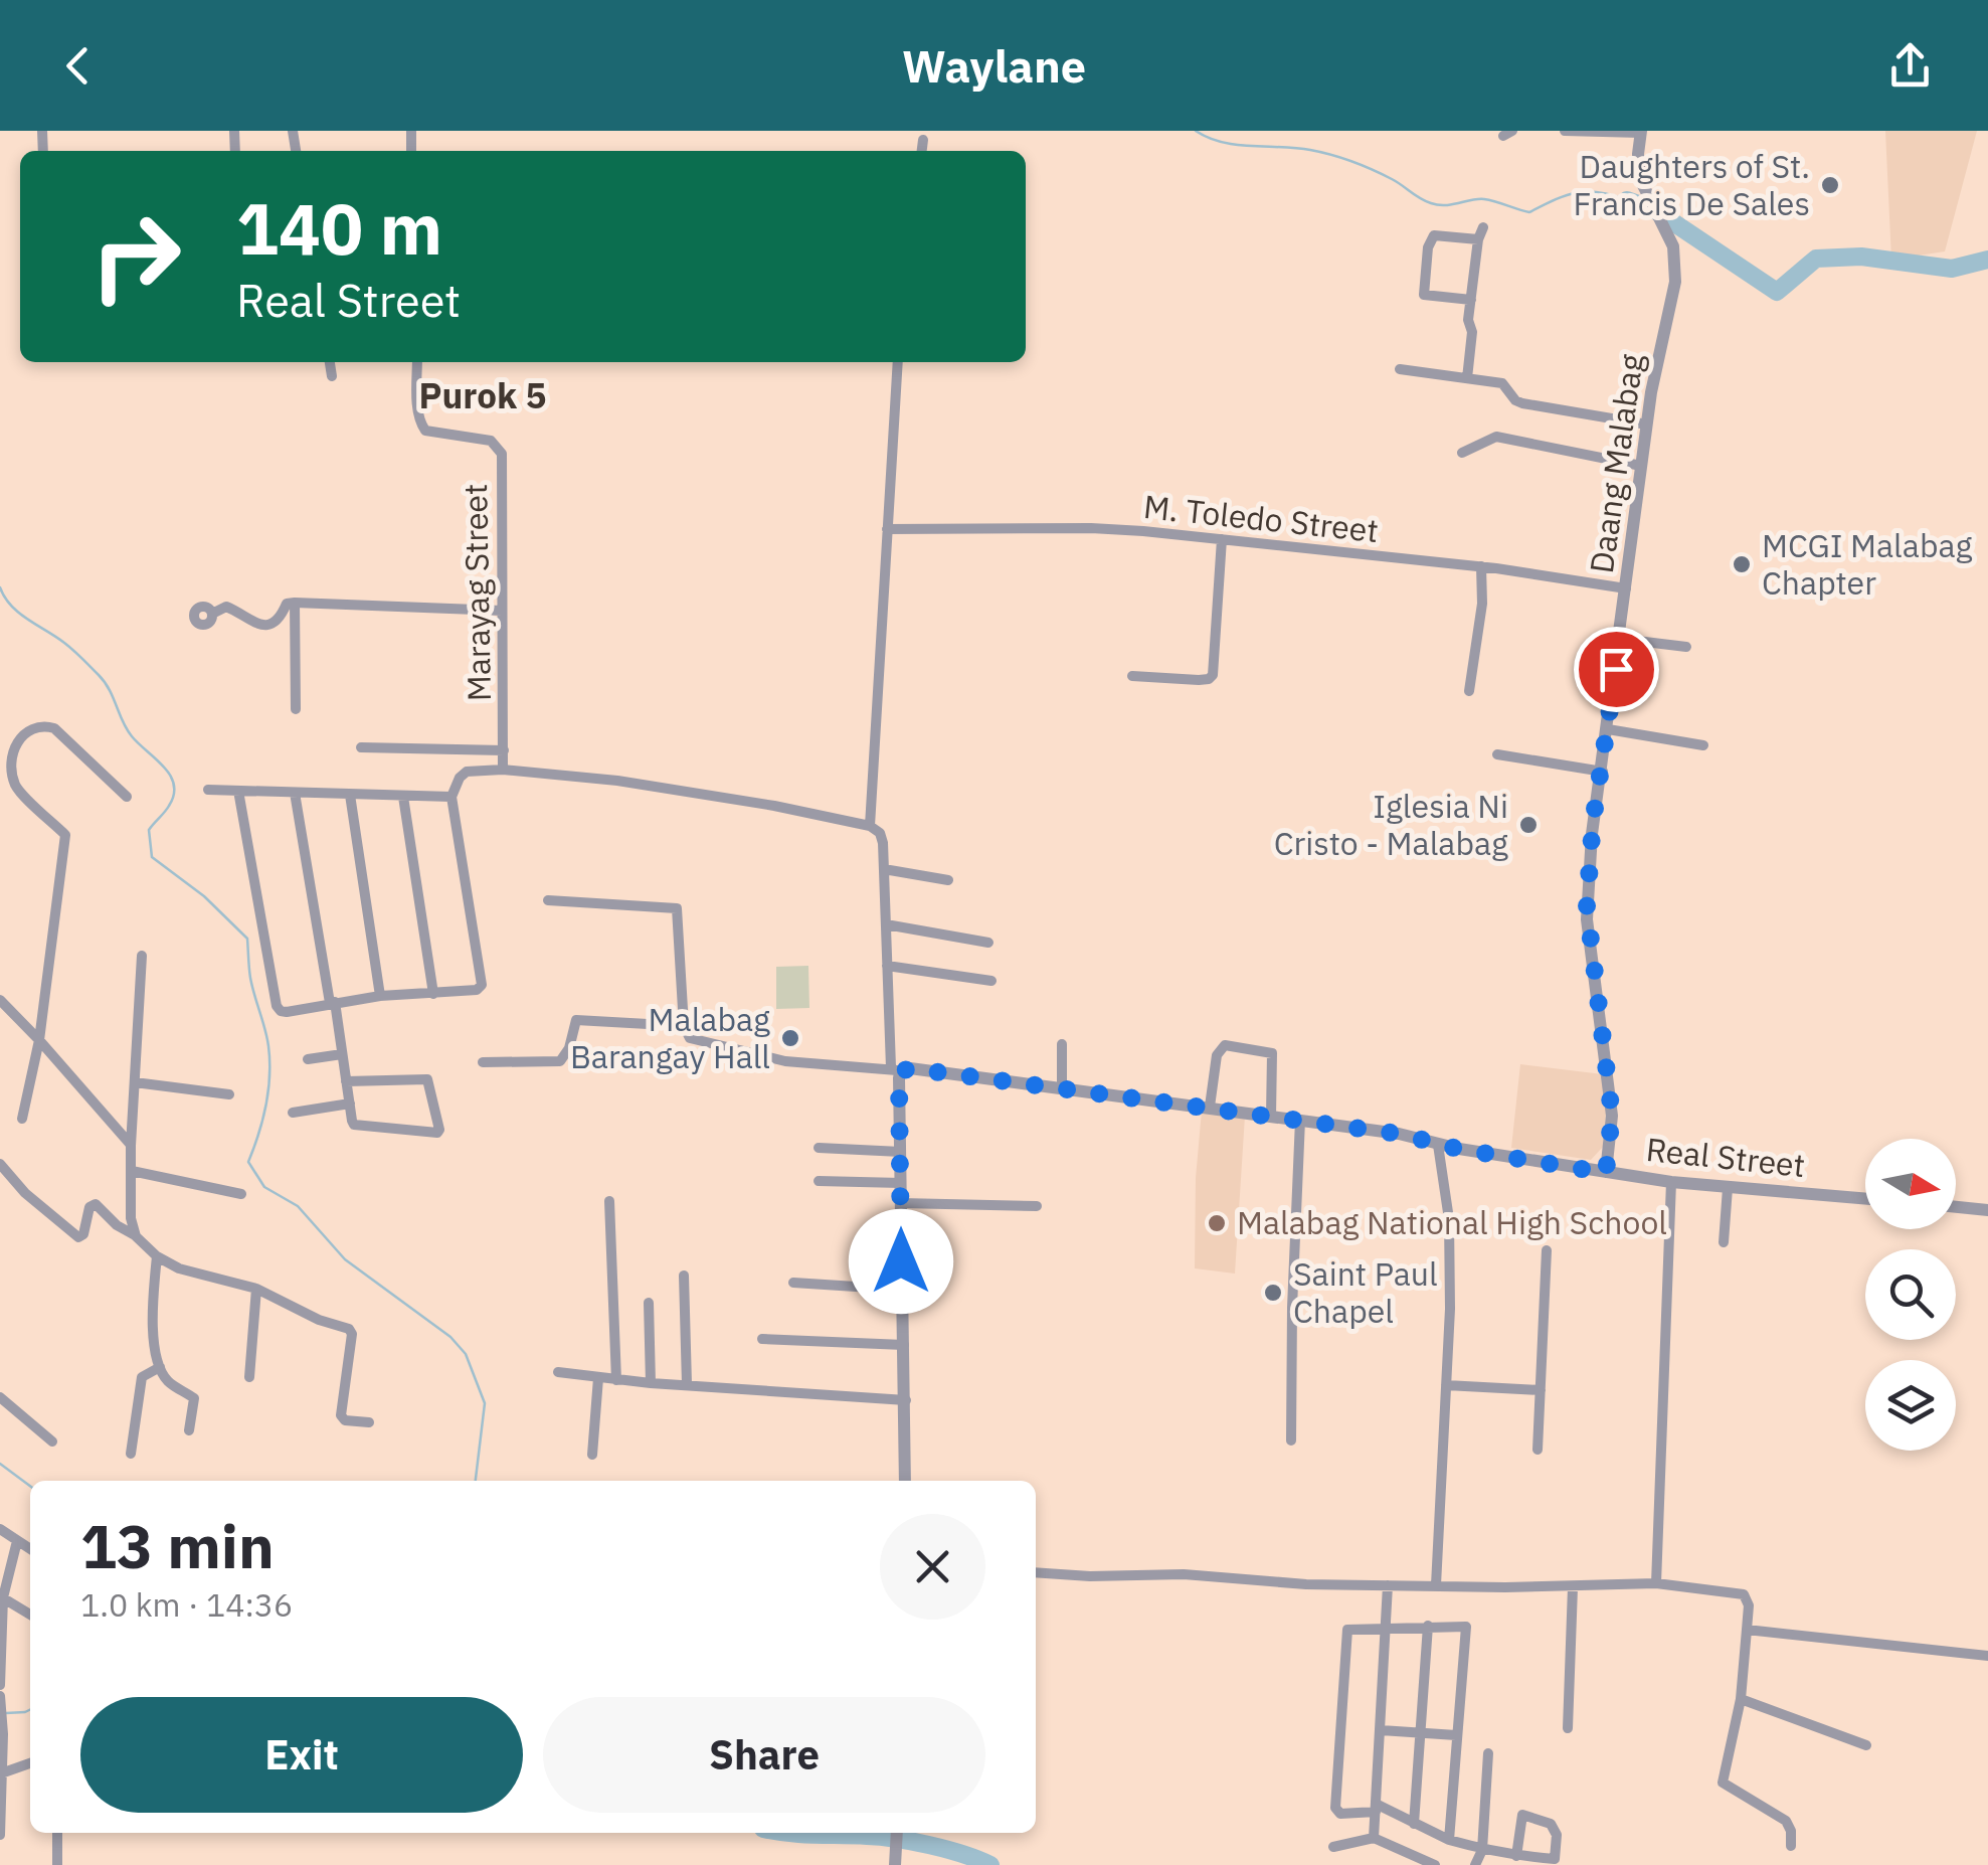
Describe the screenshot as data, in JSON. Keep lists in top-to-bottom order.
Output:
{
  "streets": {
    "street": [
      "Daang Malabag",
      "M. Toledo Street",
      "Marayag Street",
      "Real Street"
    ]
  },
  "crossings": [
    ["Daang Malabag", "M. Toledo Street"],
    ["Daang Malabag", "Real Street"]
  ],
  "districts": ["Purok 5"],
  "places": [
    "Daughters of St. Francis De Sales",
    "MCGI Malabag Chapter",
    "Iglesia Ni Cristo - Malabag",
    "Malabag Barangay Hall",
    "Malabag National High School",
    "Saint Paul Chapel"
  ],
  "north": "right",
  "page": {
    "header": "Waylane",
    "turn": ["140 m", "Real Street"],
    "heading": ["13 min", "1.0 km · 14:36"],
    "buttons": ["Exit", "Share"]
  }
}
